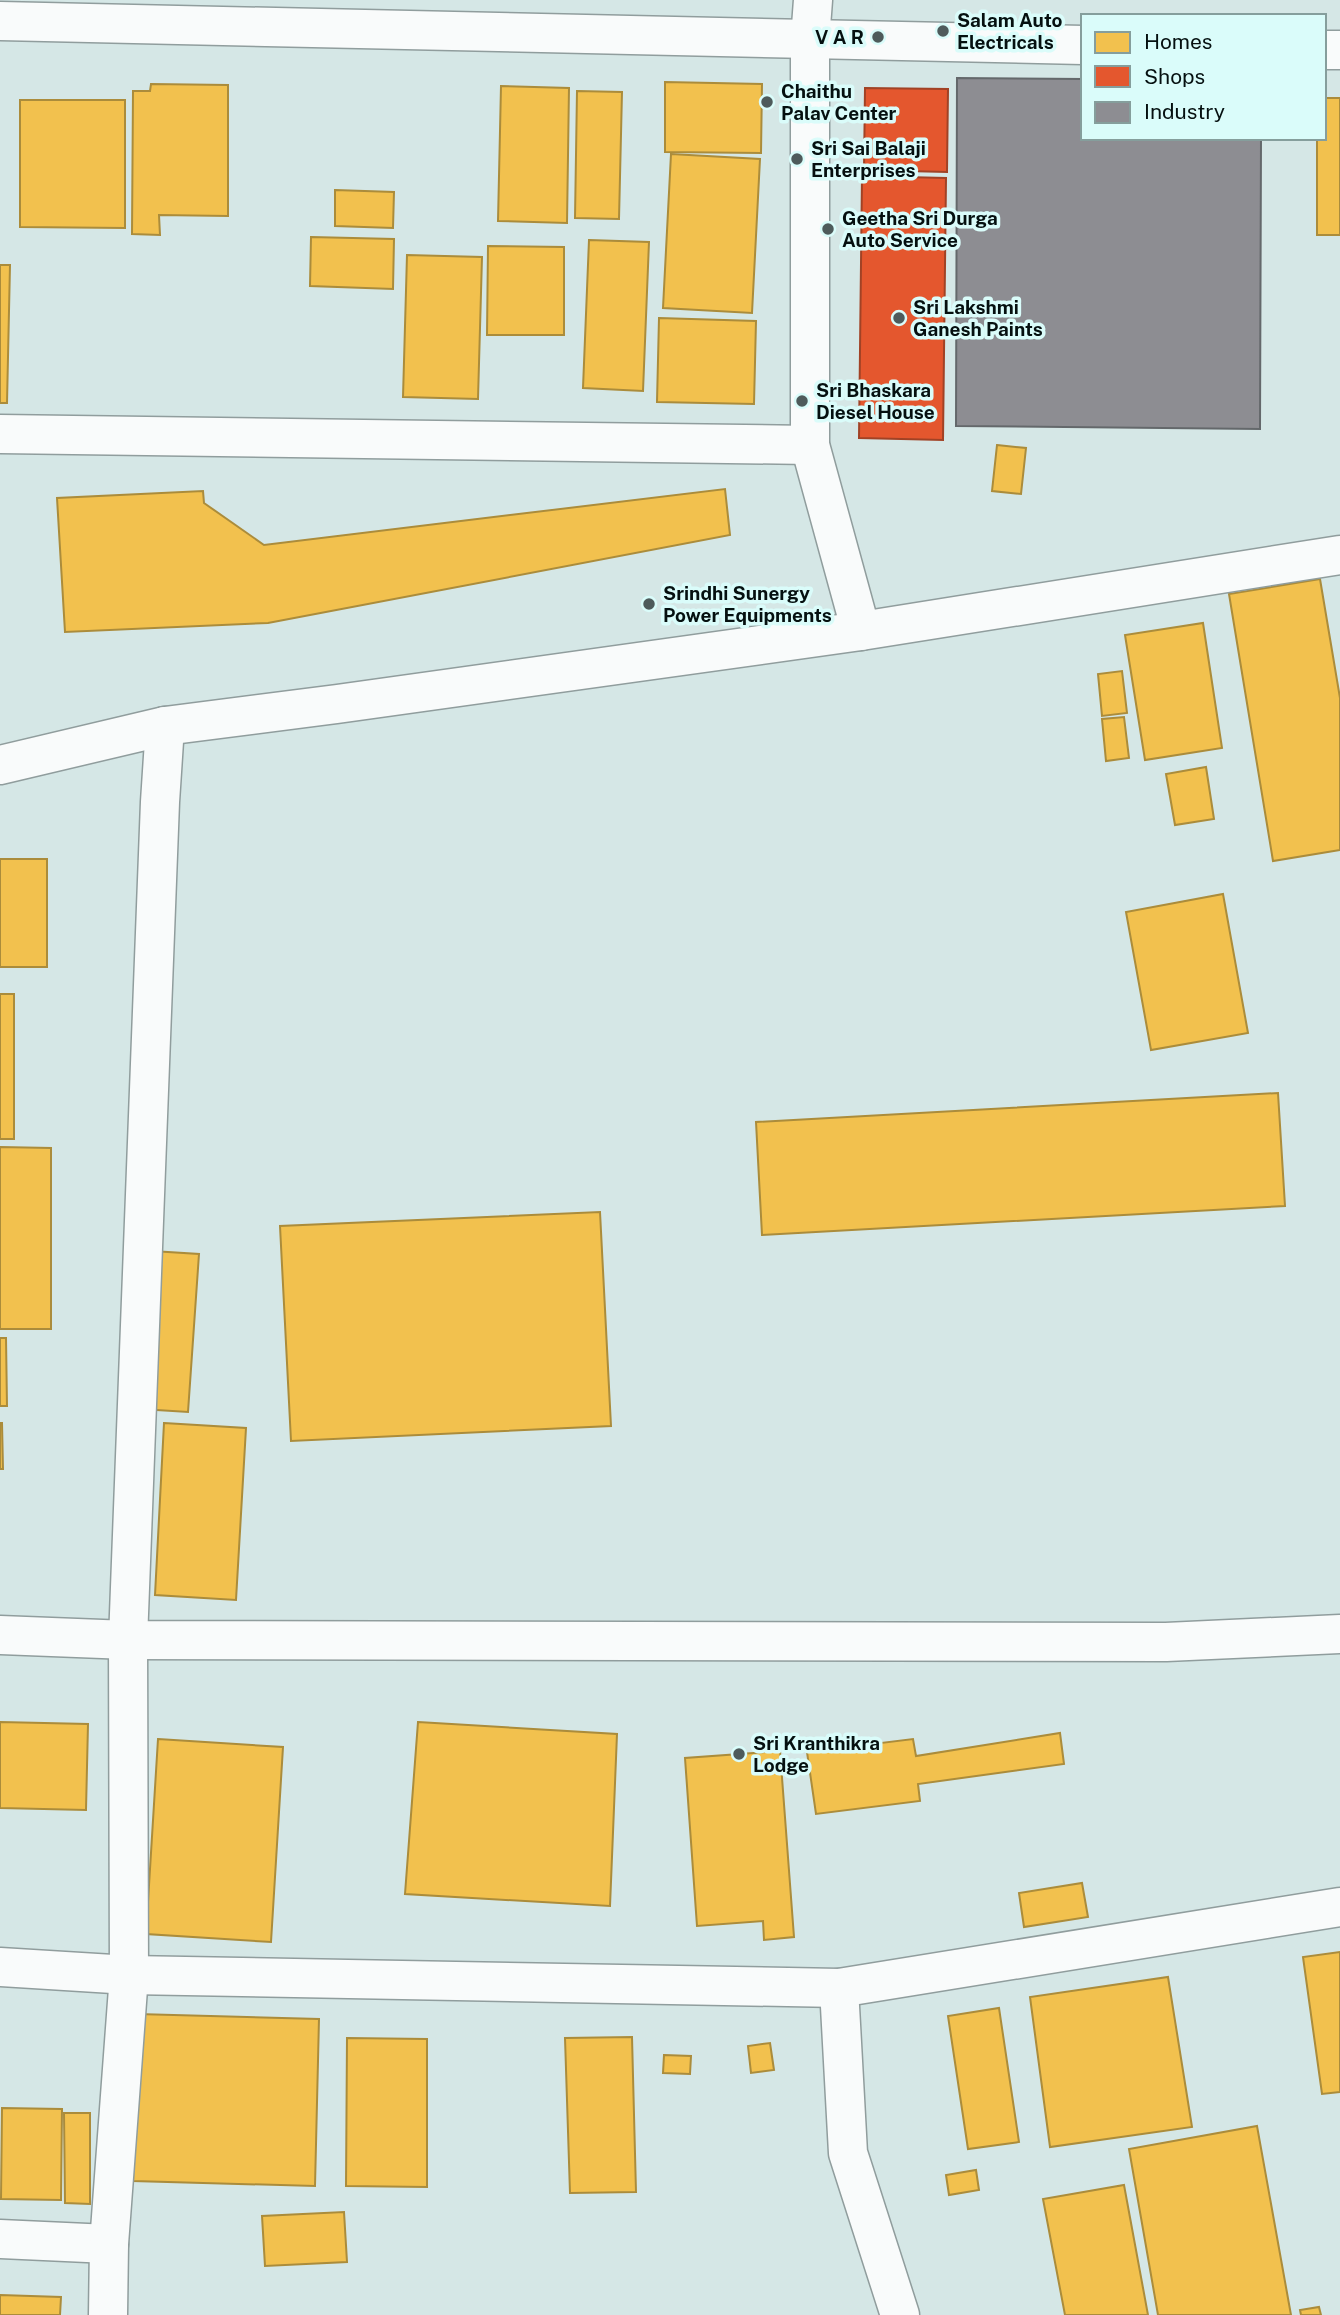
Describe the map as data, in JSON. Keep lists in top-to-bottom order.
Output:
{
  "places": [
    "Salam Auto Electricals",
    "V A R",
    "Chaithu Palav Center",
    "Sri Sai Balaji Enterprises",
    "Geetha Sri Durga Auto Service",
    "Sri Lakshmi Ganesh Paints",
    "Sri Bhaskara Diesel House",
    "Srindhi Sunergy Power Equipments",
    "Sri Kranthikra Lodge"
  ],
  "legend": ["Homes", "Shops", "Industry"]
}
